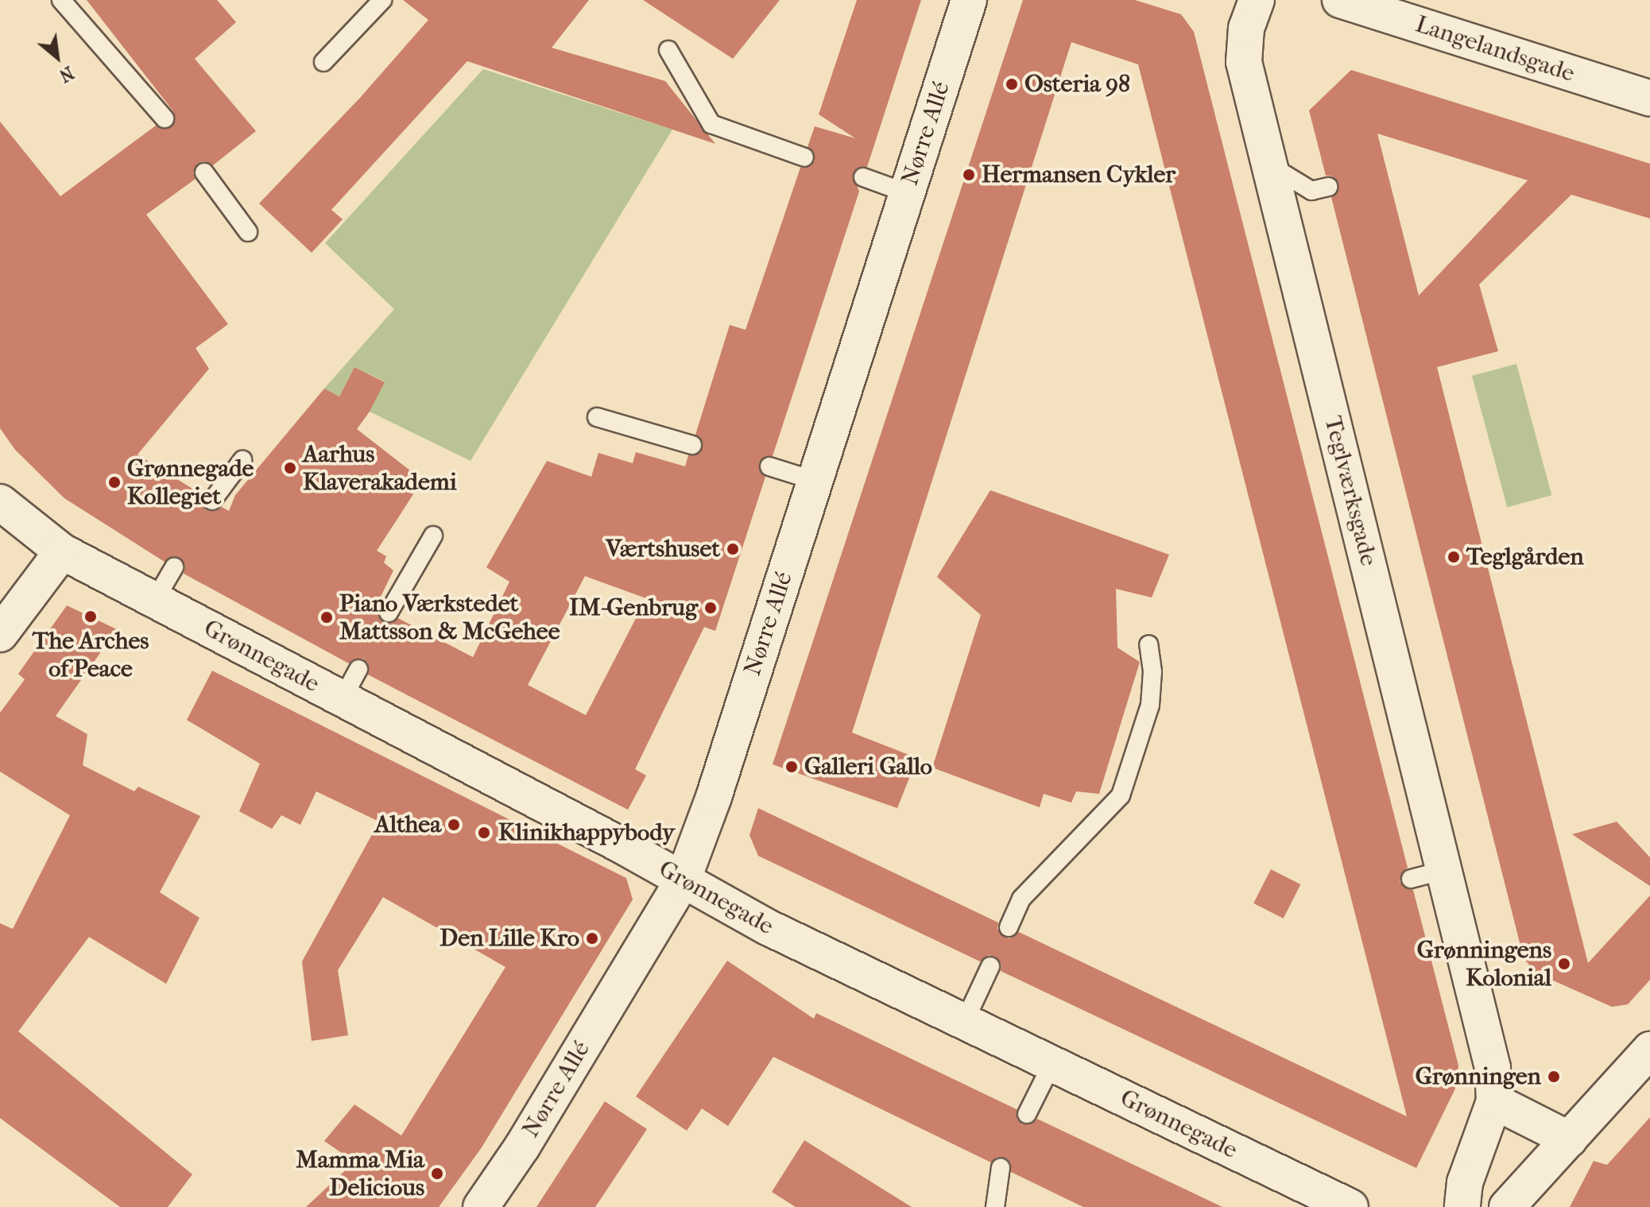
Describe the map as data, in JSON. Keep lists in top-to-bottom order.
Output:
{
  "streets": {
    "street": [
      "Langelandsgade",
      "Nørre Allé",
      "Teglværksgade",
      "Grønnegade"
    ]
  },
  "crossings": [
    ["Nørre Allé", "Grønnegade"]
  ],
  "places": [
    "Osteria 98",
    "Hermansen Cykler",
    "Aarhus Klaverakademi",
    "Grønnegade Kollegiet",
    "Værtshuset",
    "Teglgården",
    "IM-Genbrug",
    "The Arches of Peace",
    "Piano Værkstedet Mattsson & McGehee",
    "Galleri Gallo",
    "Althea",
    "Klinikhappybody",
    "Den Lille Kro",
    "Grønningens Kolonial",
    "Grønningen",
    "Mamma Mia Delicious"
  ],
  "north": "bottom right"
}
